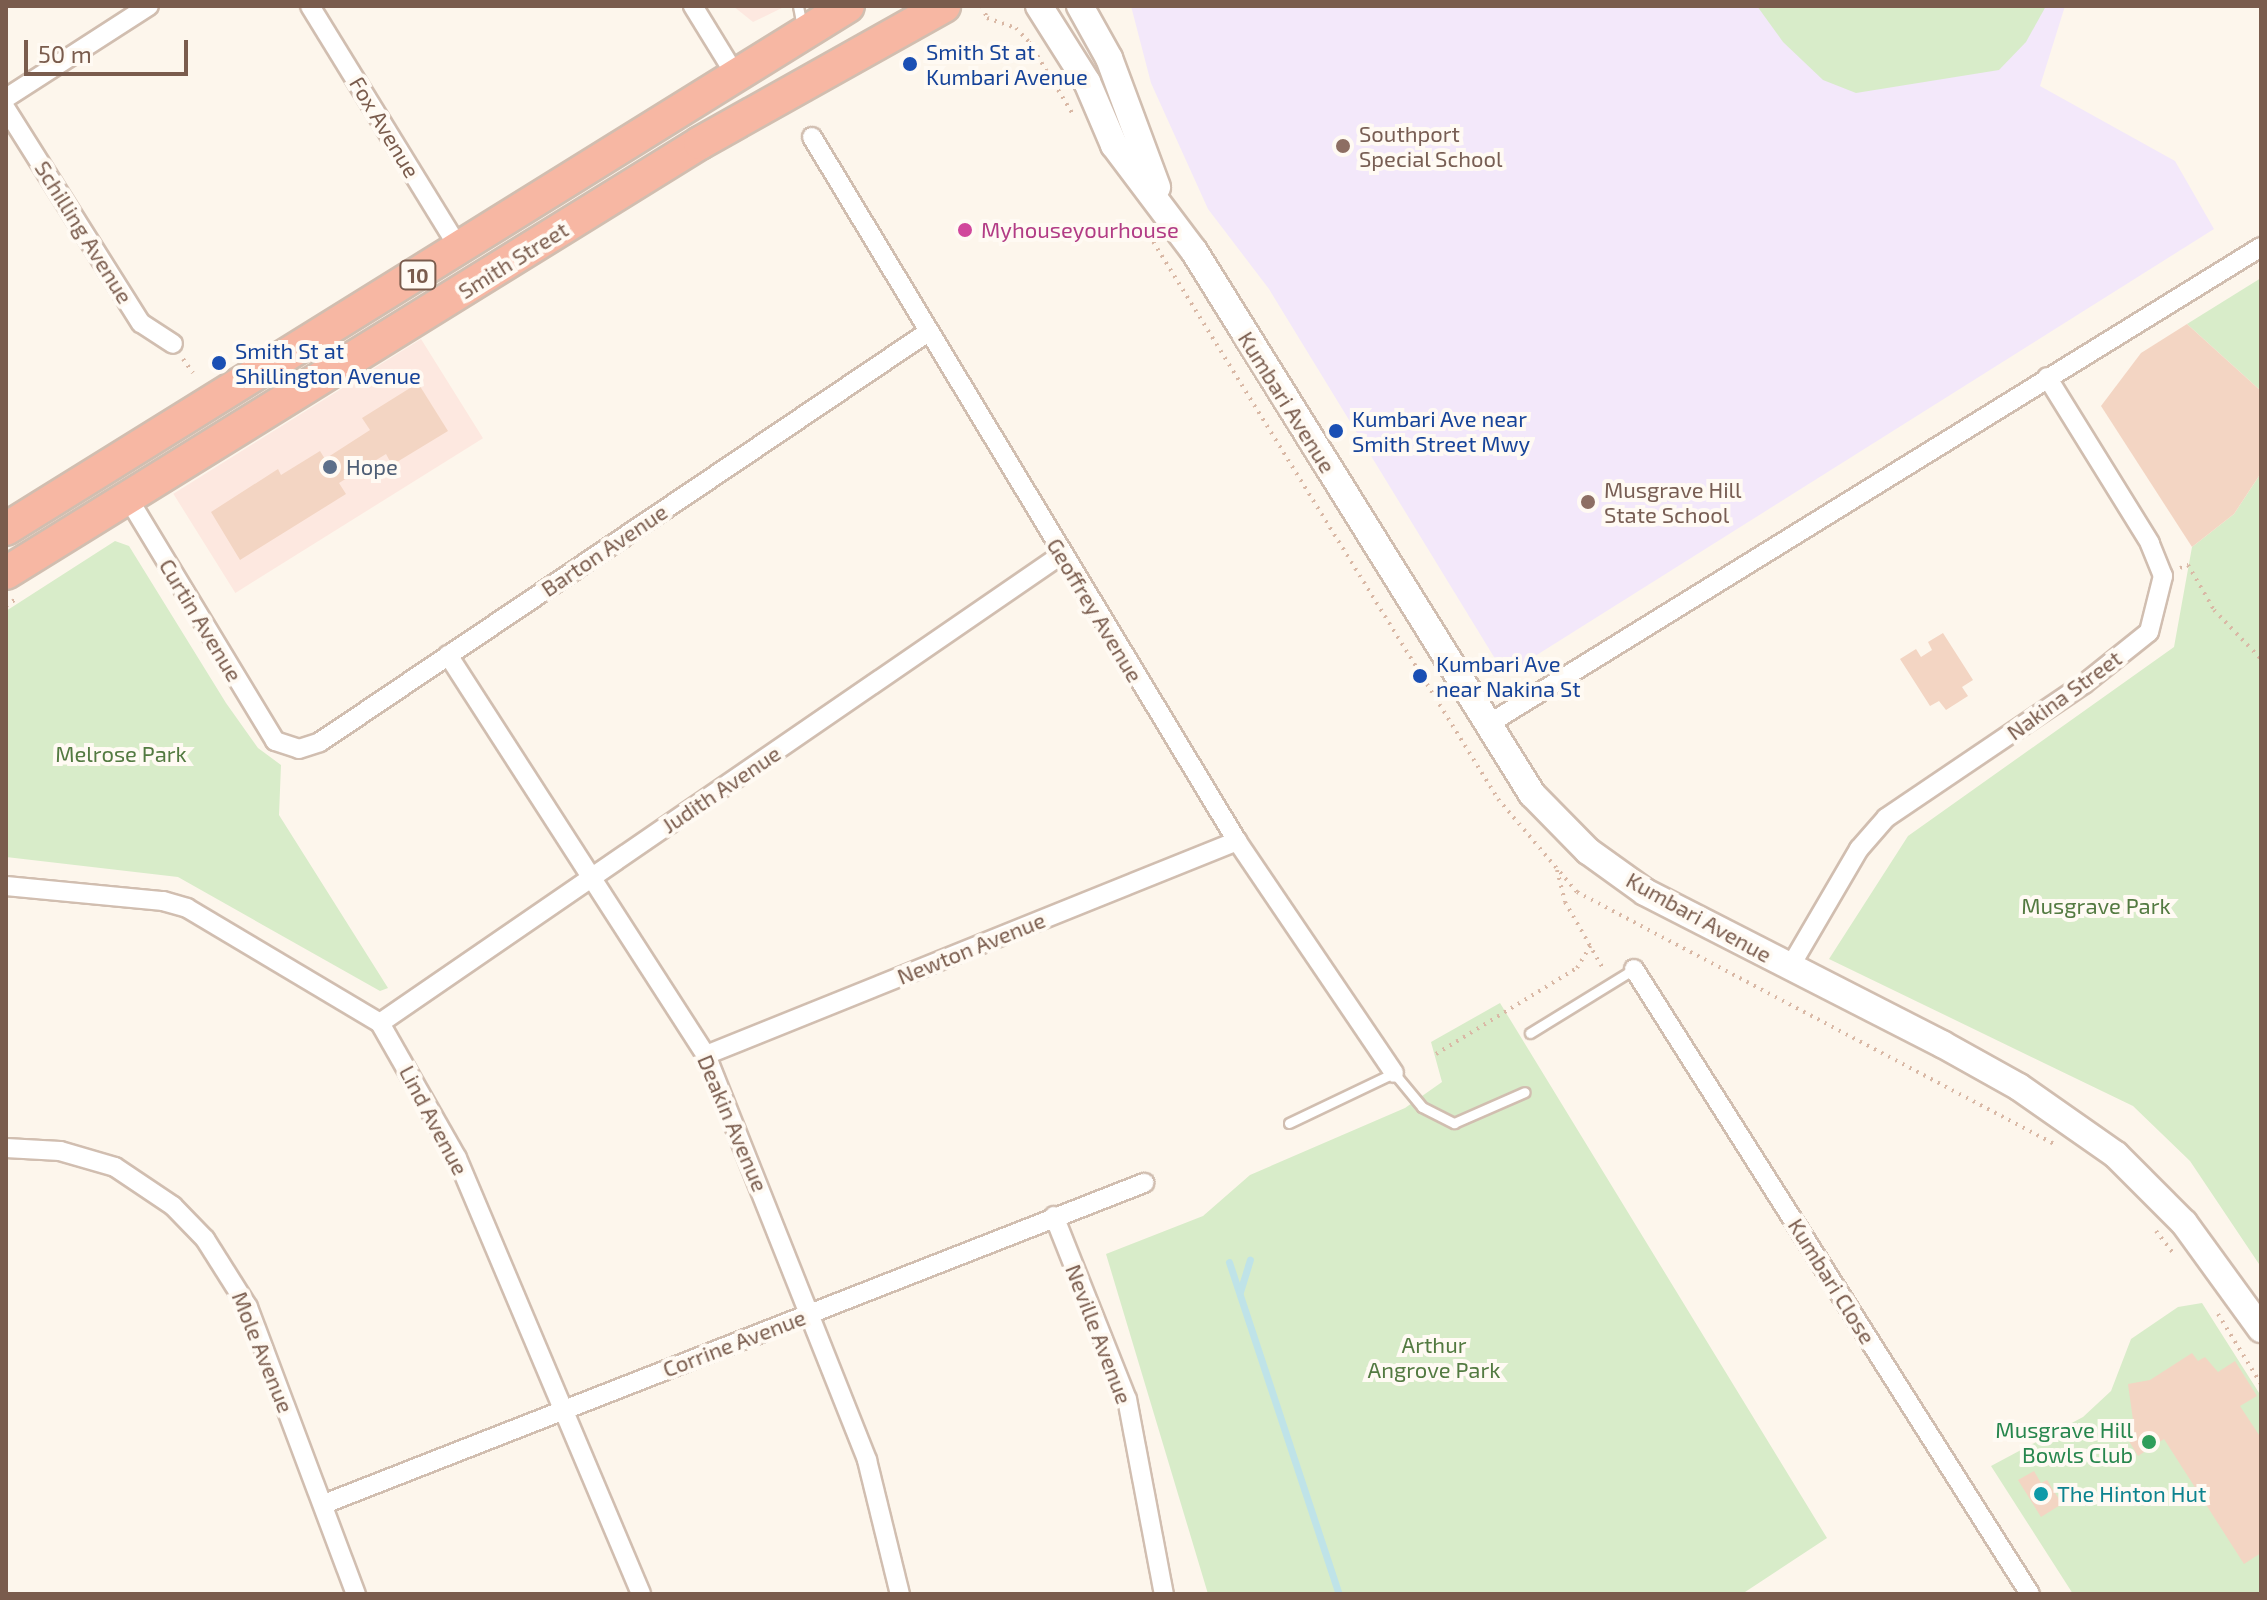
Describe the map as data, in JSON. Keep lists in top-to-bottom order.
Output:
{
  "streets": {
    "highway": ["Smith Street", "10"],
    "main road": ["Kumbari Avenue"],
    "street": [
      "Fox Avenue",
      "Schilling Avenue",
      "Barton Avenue",
      "Geoffrey Avenue",
      "Curtin Avenue",
      "Nakina Street",
      "Judith Avenue",
      "Newton Avenue",
      "Lind Avenue",
      "Deakin Avenue",
      "Kumbari Close",
      "Neville Avenue",
      "Corrine Avenue",
      "Mole Avenue"
    ]
  },
  "crossings": [
    ["Fox Avenue", "Smith Street"],
    ["Smith Street", "Curtin Avenue"],
    ["Kumbari Avenue", "Nakina Street"],
    ["Barton Avenue", "Geoffrey Avenue"],
    ["Barton Avenue", "Curtin Avenue"],
    ["Barton Avenue", "Deakin Avenue"],
    ["Geoffrey Avenue", "Judith Avenue"],
    ["Geoffrey Avenue", "Newton Avenue"],
    ["Judith Avenue", "Lind Avenue"],
    ["Judith Avenue", "Deakin Avenue"],
    ["Newton Avenue", "Deakin Avenue"],
    ["Lind Avenue", "Corrine Avenue"],
    ["Deakin Avenue", "Corrine Avenue"],
    ["Neville Avenue", "Corrine Avenue"],
    ["Corrine Avenue", "Mole Avenue"]
  ],
  "parks": ["Melrose Park", "Musgrave Park", "Arthur Angrove Park"],
  "places": [
    "Smith St at Kumbari Avenue",
    "Southport Special School",
    "Myhouseyourhouse",
    "Smith St at Shillington Avenue",
    "Kumbari Ave near Smith Street Mwy",
    "Hope",
    "Musgrave Hill State School",
    "Kumbari Ave near Nakina St",
    "Musgrave Hill Bowls Club",
    "The Hinton Hut"
  ],
  "scale_bar": "50 m"
}
